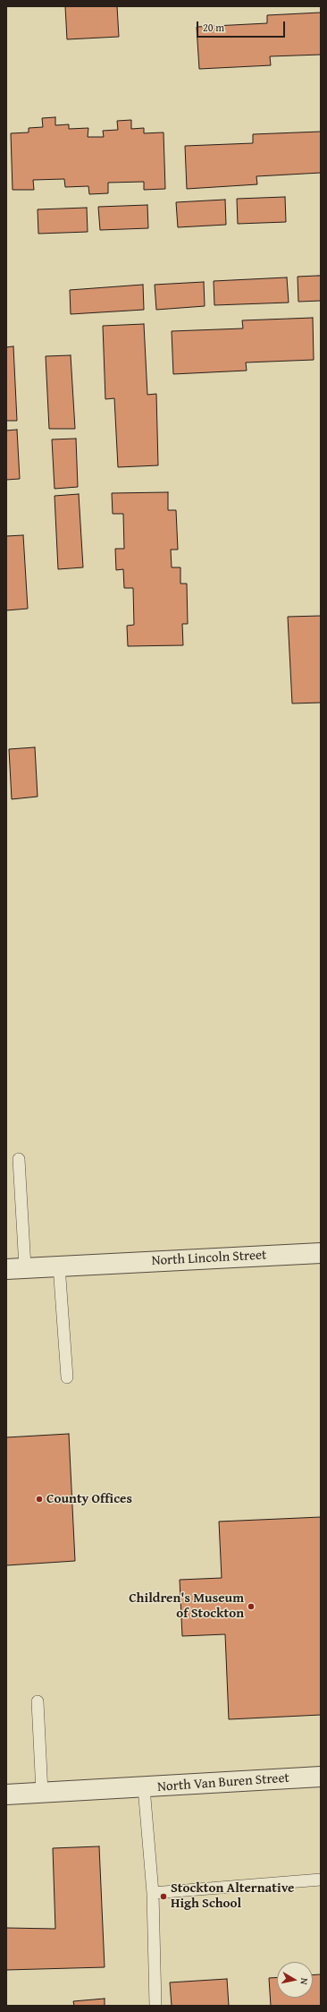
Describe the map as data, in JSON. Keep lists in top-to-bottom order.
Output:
{
  "streets": {
    "street": ["North Lincoln Street", "North Van Buren Street"]
  },
  "places": ["County Offices", "Children's Museum of Stockton", "Stockton Alternative High School"],
  "scale_bar": "20 m",
  "north": "right"
}
